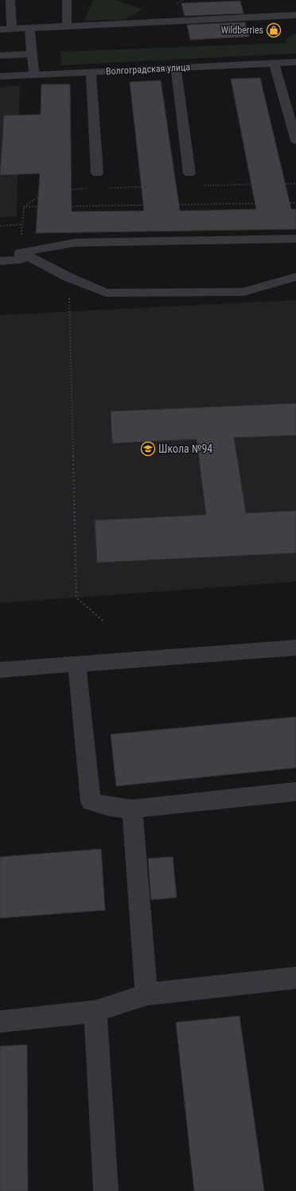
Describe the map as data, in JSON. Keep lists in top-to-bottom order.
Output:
{
  "streets": {
    "street": ["Волгоградская улица"]
  },
  "places": {
    "shop": ["Wildberries"],
    "school or university": ["Школа №94"]
  }
}
